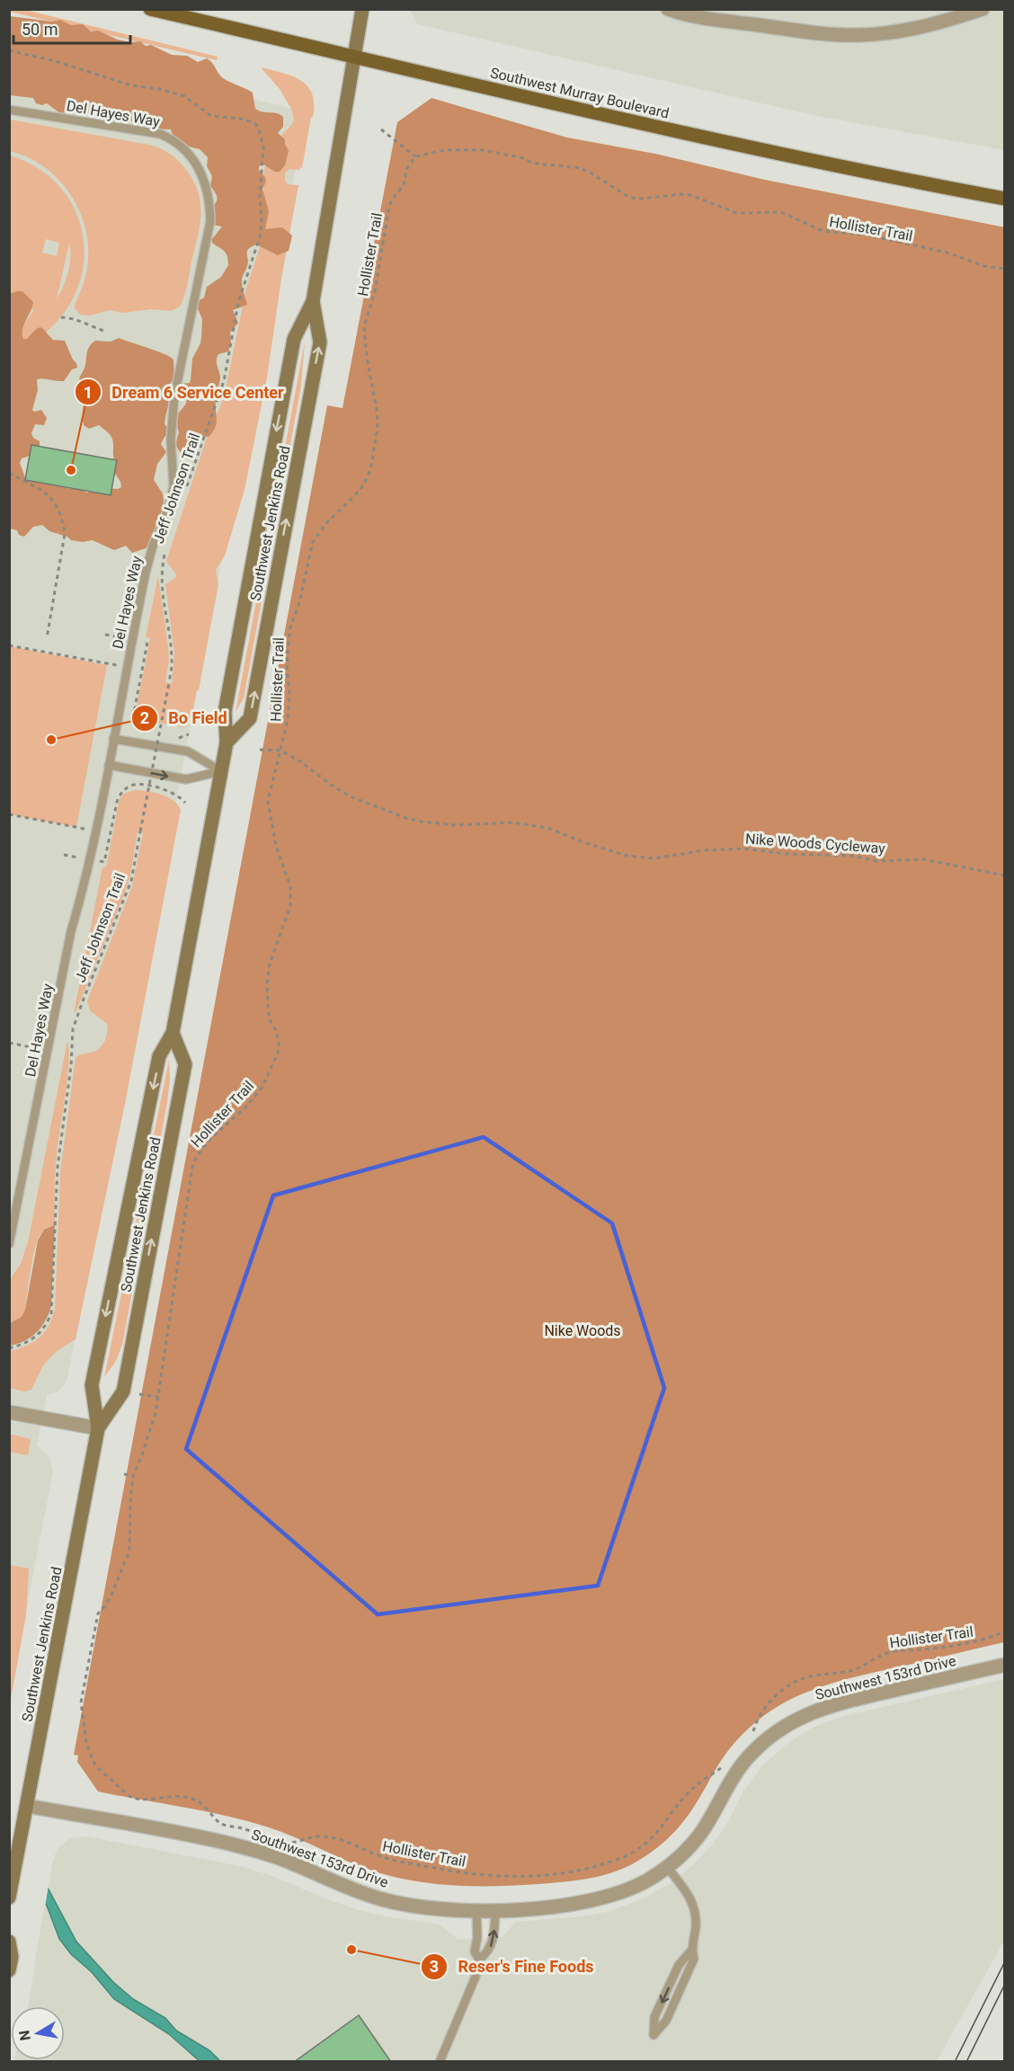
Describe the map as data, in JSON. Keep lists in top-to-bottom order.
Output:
{
  "streets": {
    "main road": ["Southwest Murray Boulevard", "Southwest Jenkins Road"],
    "street": ["Southwest 153rd Drive"],
    "lane": ["Del Hayes Way"],
    "path": ["Hollister Trail", "Jeff Johnson Trail", "Nike Woods Cycleway"]
  },
  "crossings": [
    ["Southwest Murray Boulevard", "Southwest Jenkins Road"],
    ["Hollister Trail", "Nike Woods Cycleway"],
    ["Southwest Jenkins Road", "Southwest 153rd Drive"]
  ],
  "parks": ["Nike Woods"],
  "places": ["Dream 6 Service Center", "Bo Field", "Reser's Fine Foods"],
  "scale_bar": "50 m",
  "north": "left"
}
